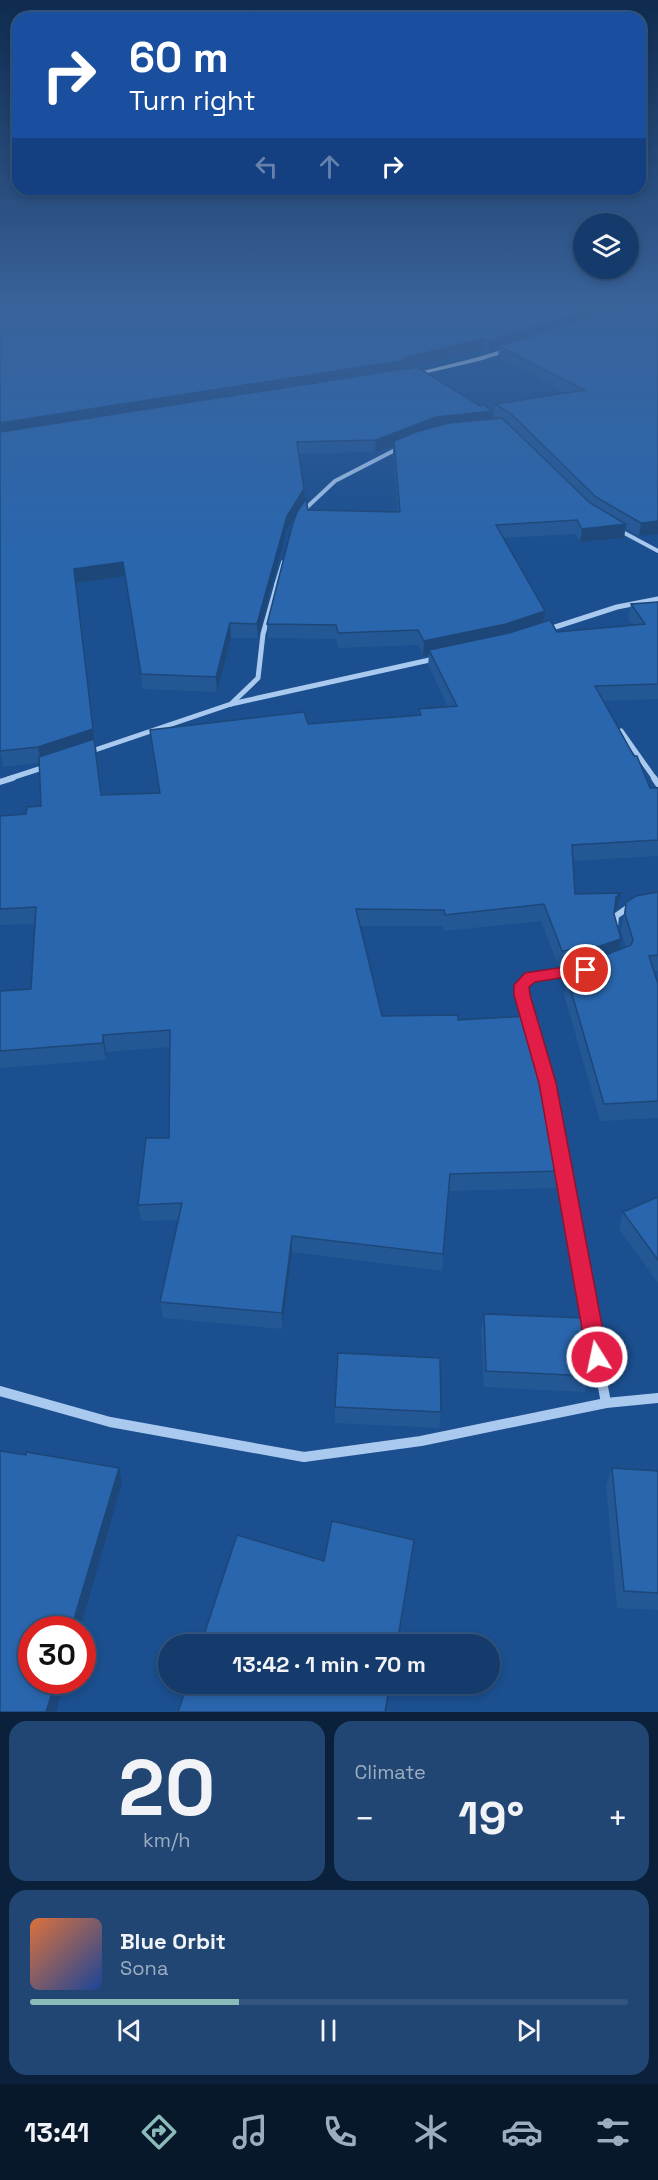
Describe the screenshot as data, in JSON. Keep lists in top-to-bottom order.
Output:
{
  "page": {
    "turn": ["60 m", "Turn right"],
    "limit": "30",
    "trip": "13:42 · 1 min · 70 m",
    "tile": [
      ["20", "km/h"],
      "Climate"
    ],
    "heat": ["−", "19°", "+"],
    "song": ["Blue Orbit", "Sona"],
    "tabs": "13:41"
  }
}
